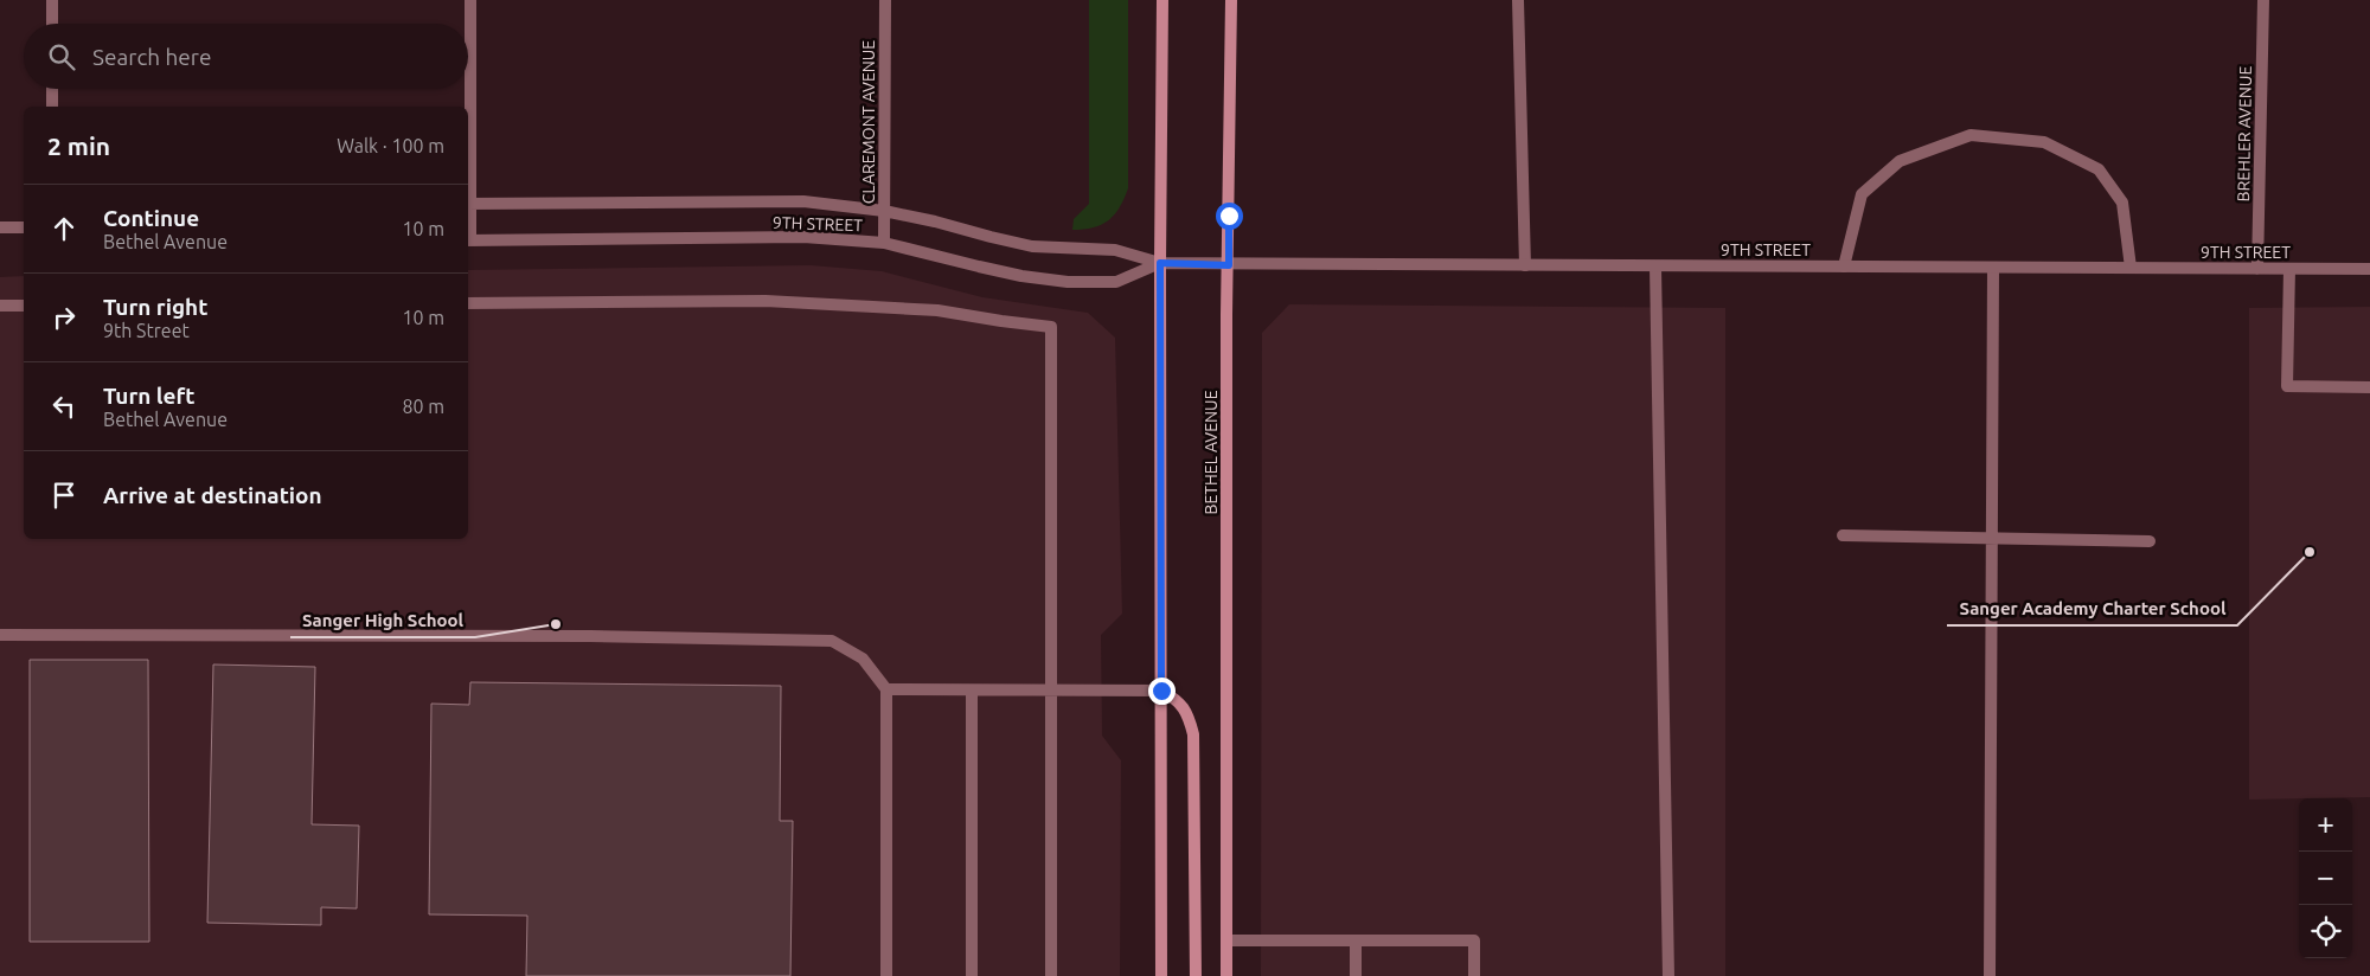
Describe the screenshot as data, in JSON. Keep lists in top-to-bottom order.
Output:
{
  "streets": {
    "main road": ["BETHEL AVENUE"],
    "street": ["CLAREMONT AVENUE", "BREHLER AVENUE", "9TH STREET"]
  },
  "crossings": [
    ["CLAREMONT AVENUE", "9TH STREET"],
    ["BREHLER AVENUE", "9TH STREET"],
    ["9TH STREET", "BETHEL AVENUE"]
  ],
  "places": ["Sanger Academy Charter School", "Sanger High School"],
  "page": {
    "search": "Search here",
    "heading": ["2 min", "Walk · 100 m"],
    "list": [
      ["Continue", "Bethel Avenue", "10 m"],
      ["Turn right", "9th Street", "10 m"],
      ["Turn left", "Bethel Avenue", "80 m"],
      "Arrive at destination"
    ],
    "map_buttons": ["+", "−"]
  }
}
